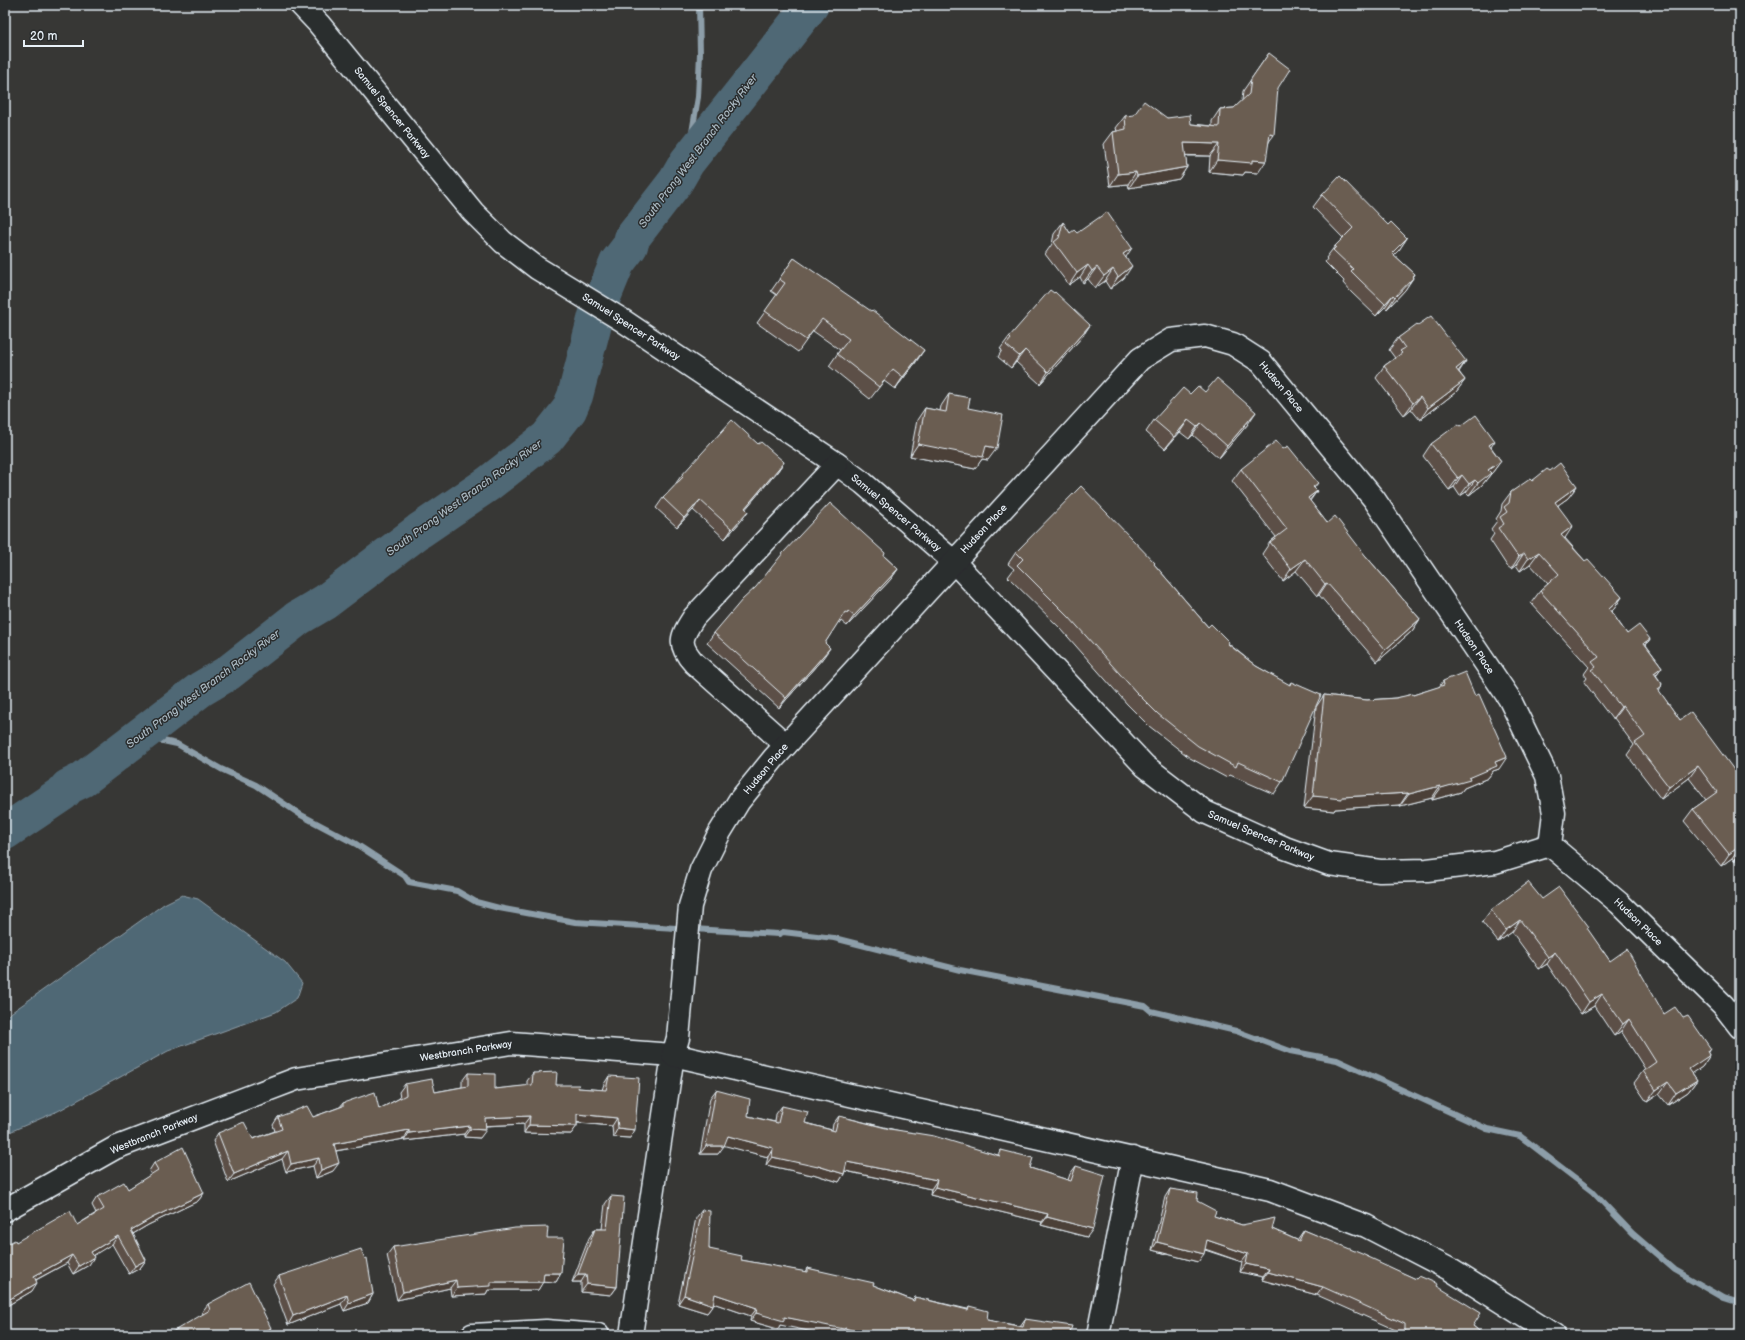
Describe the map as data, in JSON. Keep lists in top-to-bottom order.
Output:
{
  "streets": {
    "street": ["Samuel Spencer Parkway", "Hudson Place", "Westbranch Parkway"]
  },
  "crossings": [
    ["Samuel Spencer Parkway", "Hudson Place"],
    ["Hudson Place", "Westbranch Parkway"]
  ],
  "water": ["South Prong West Branch Rocky River"],
  "scale_bar": "20 m"
}
